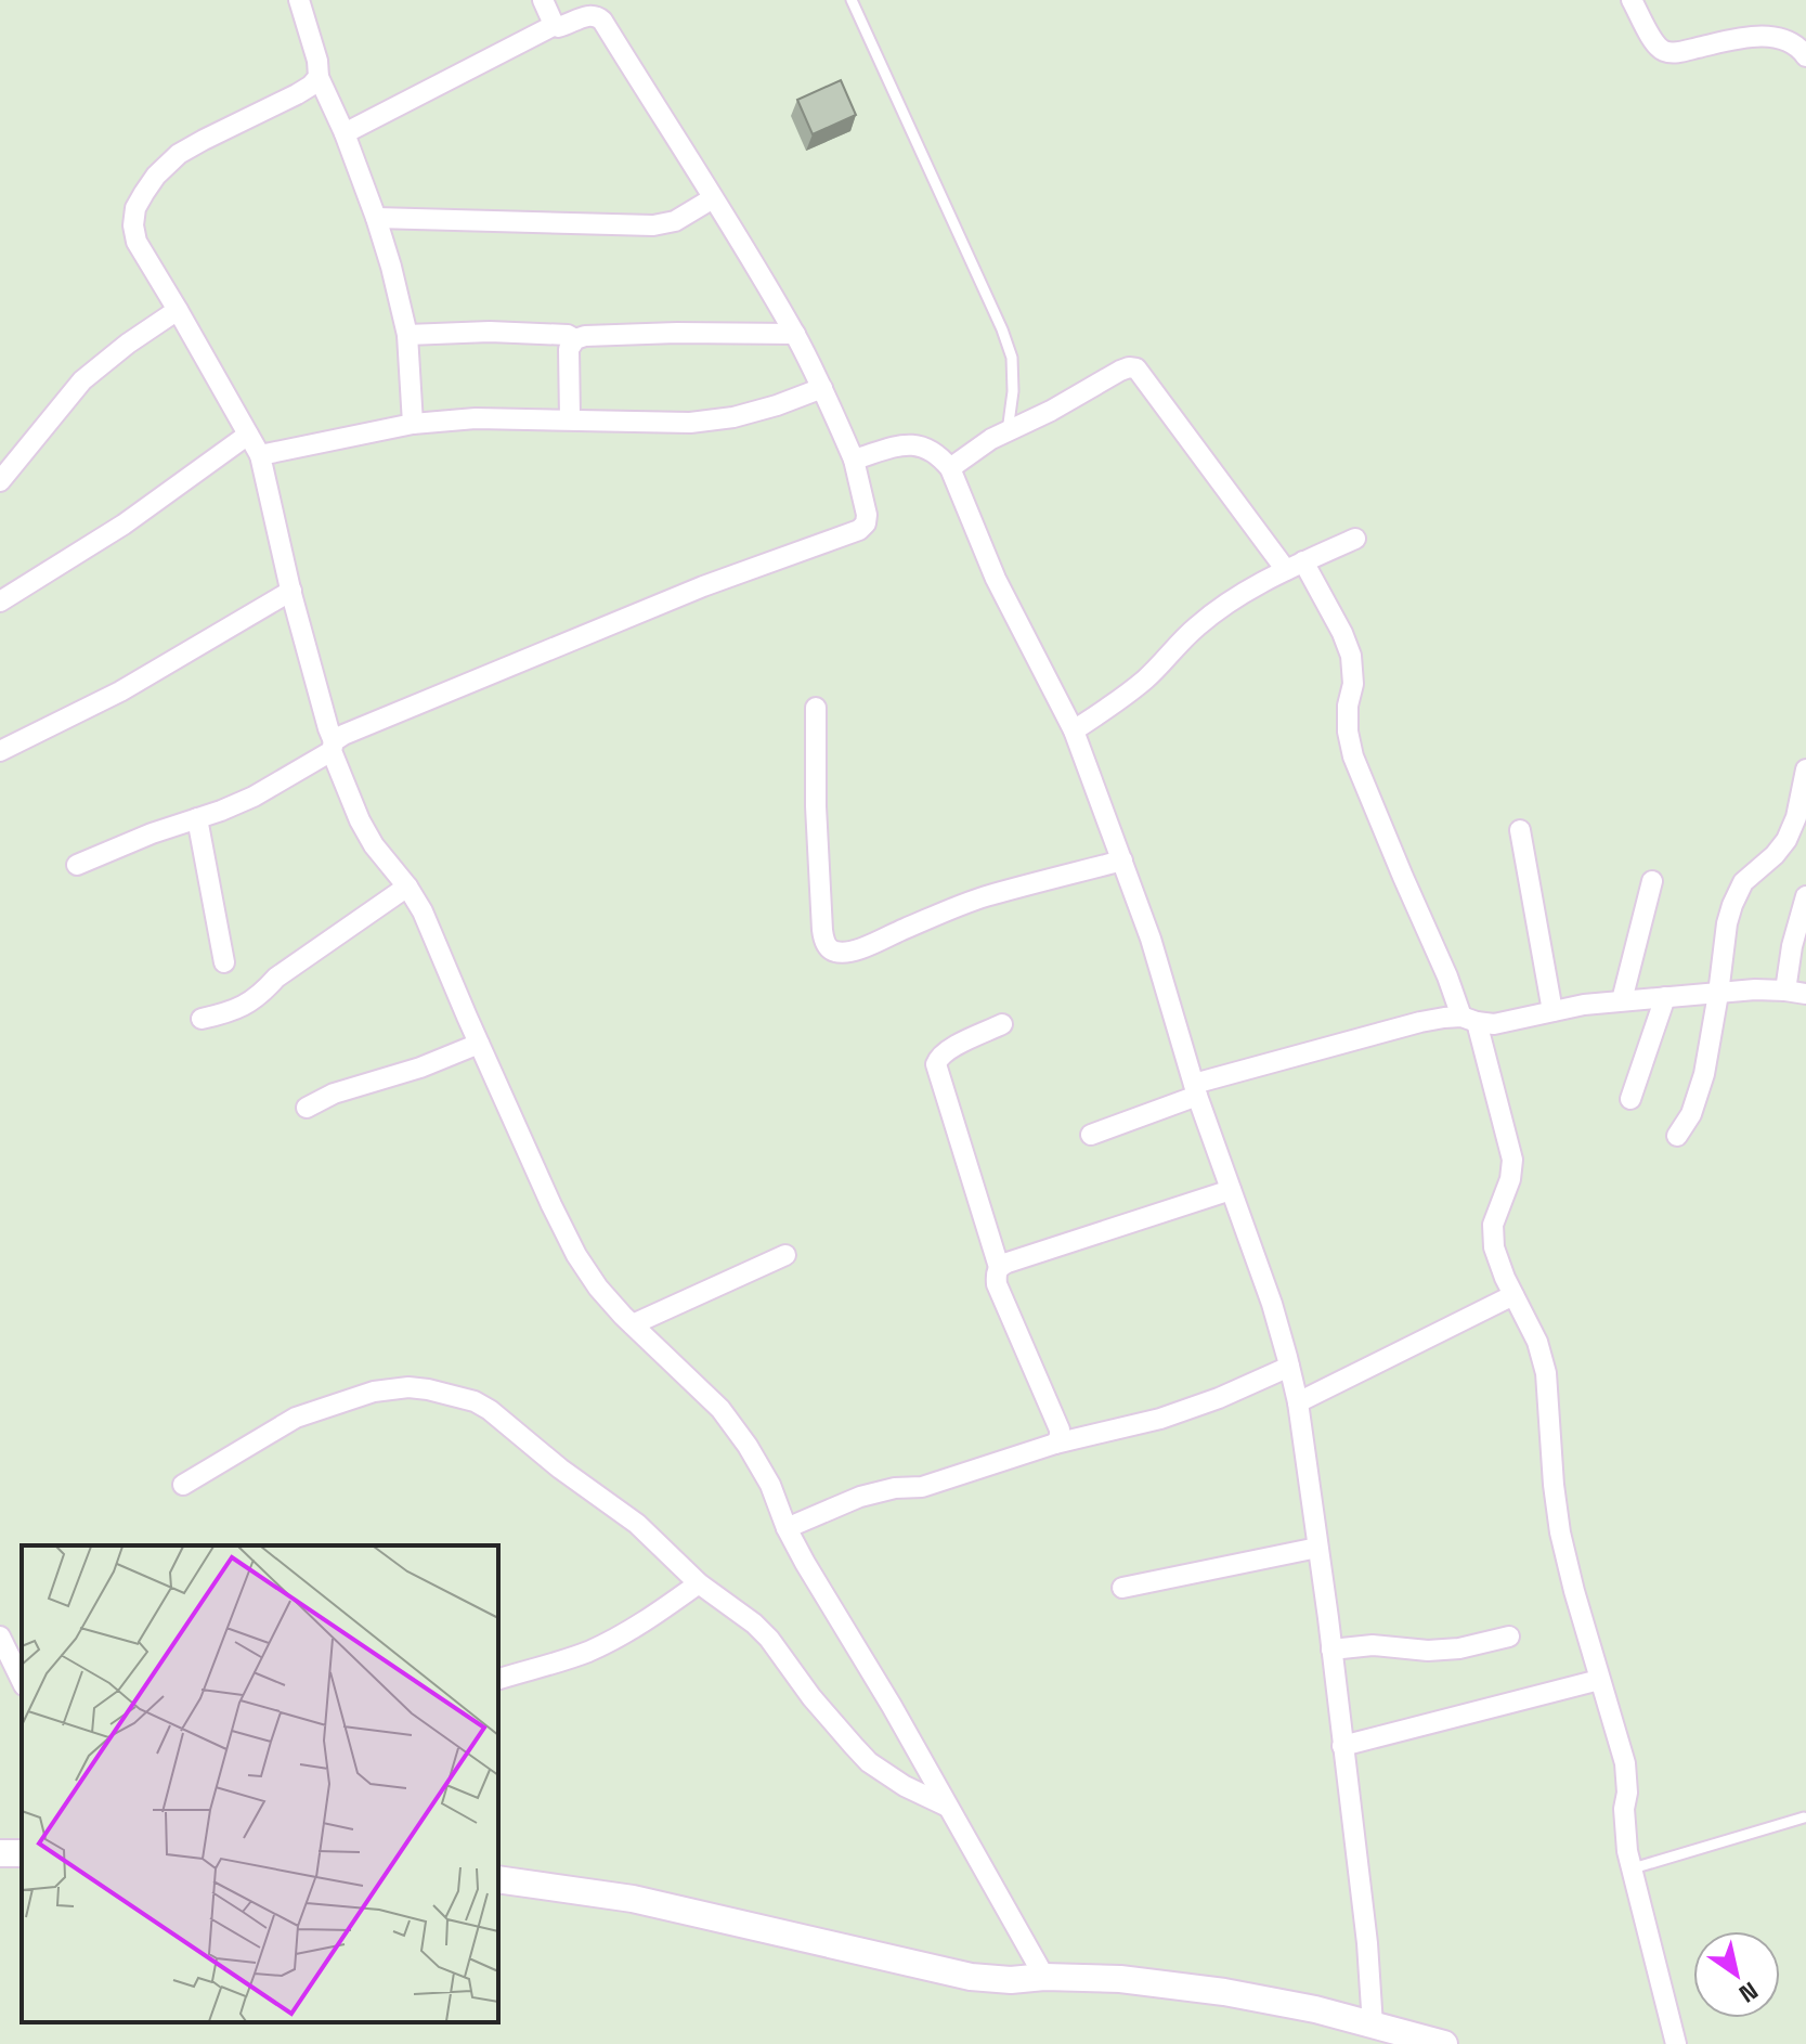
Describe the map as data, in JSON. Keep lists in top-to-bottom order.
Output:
{
  "north": "bottom right"
}
